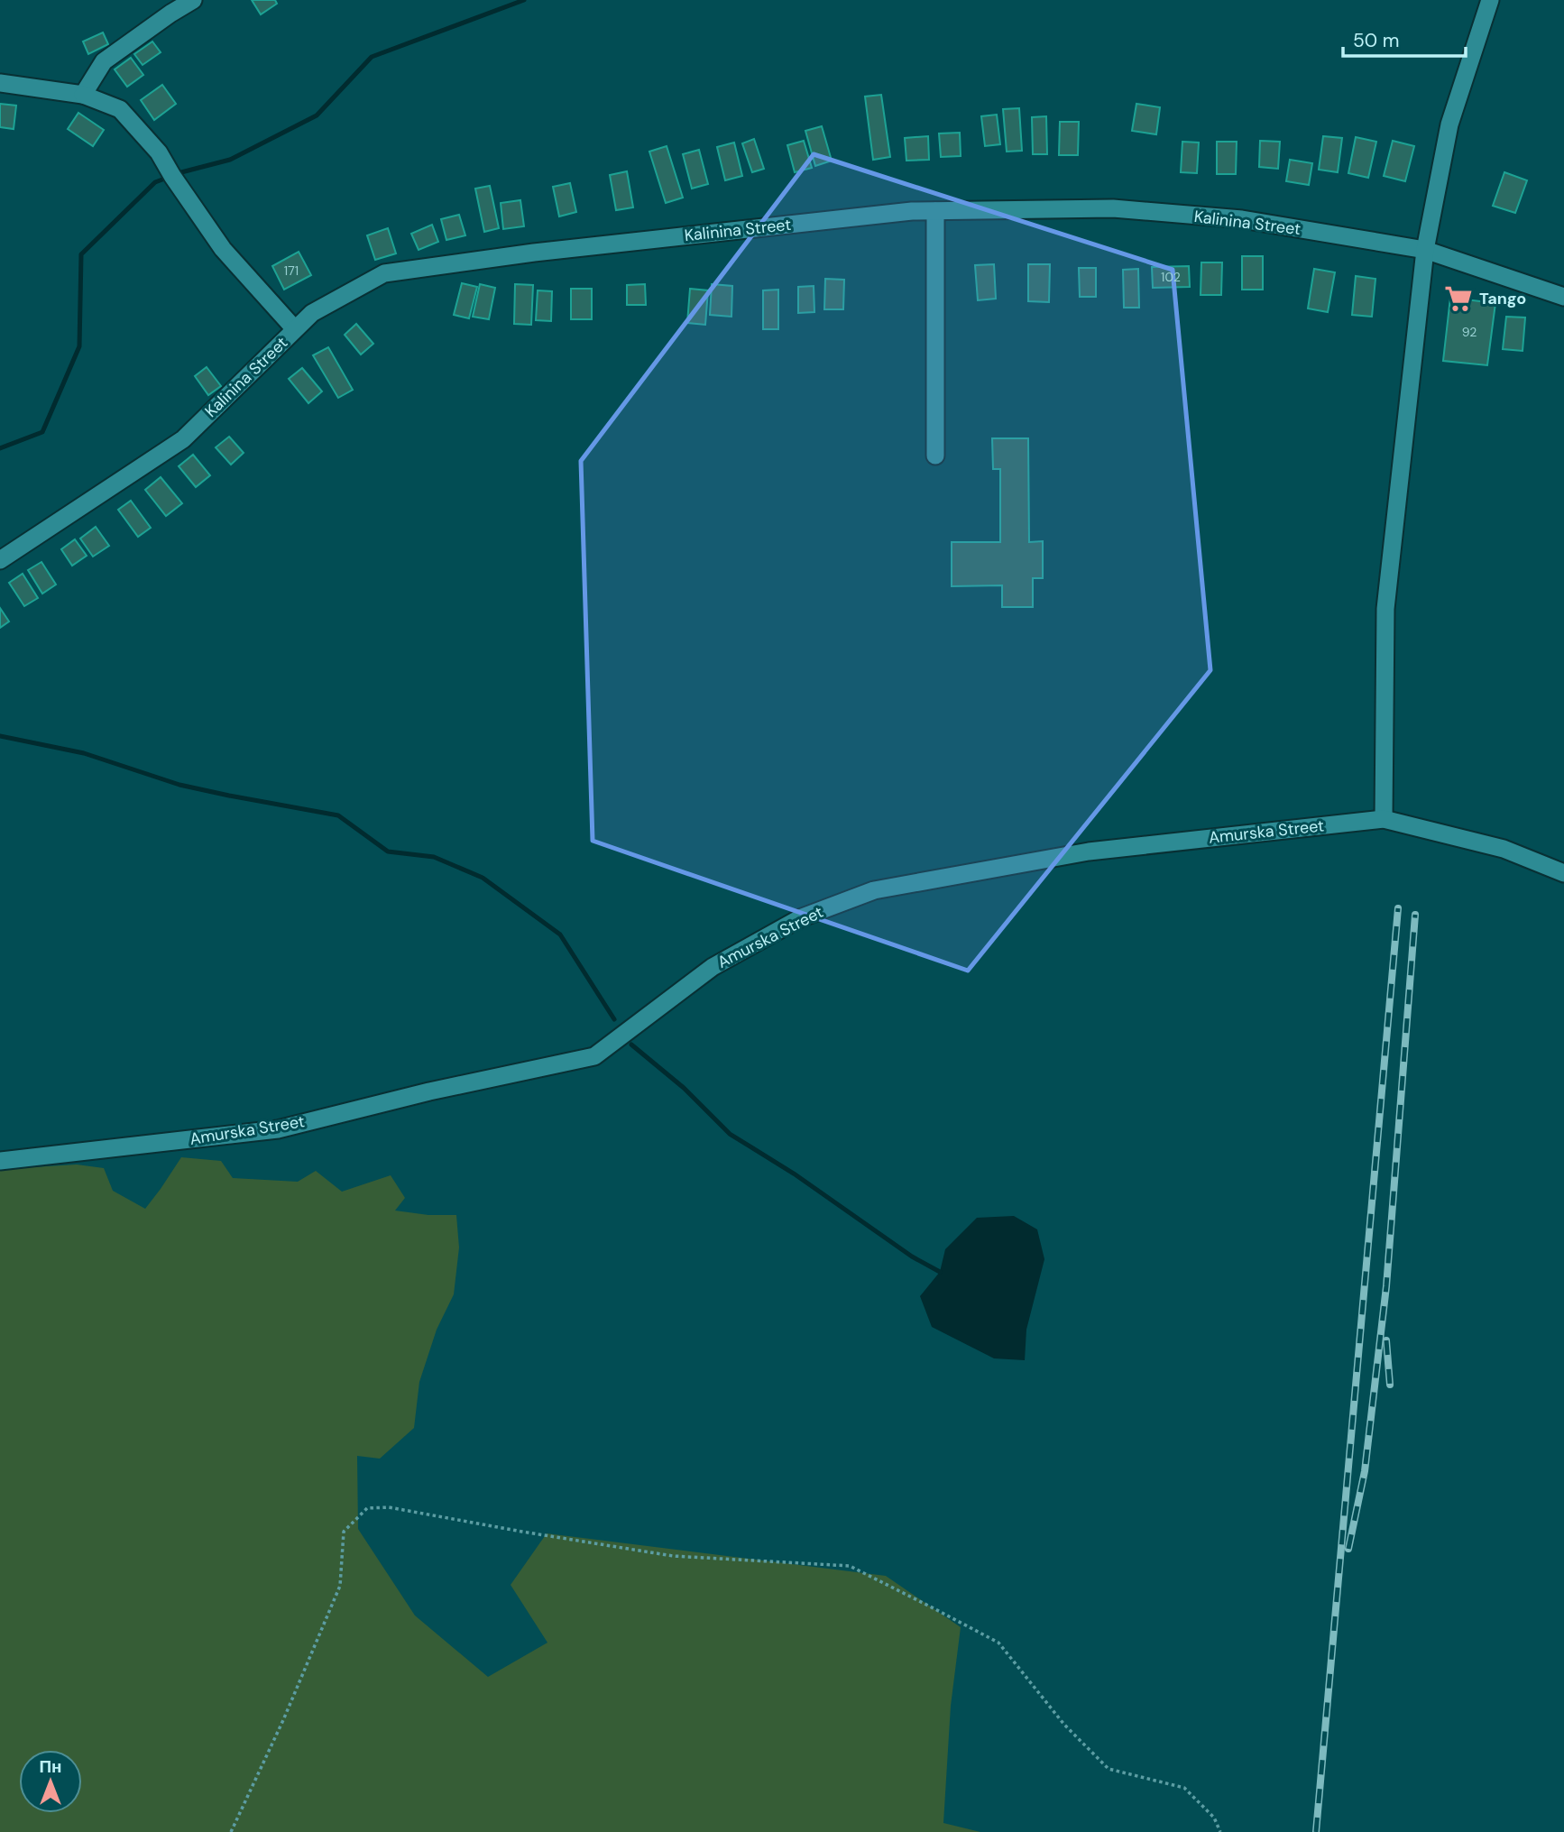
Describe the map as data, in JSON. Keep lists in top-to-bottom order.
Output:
{
  "streets": {
    "street": ["Kalinina Street", "Amurska Street"]
  },
  "places": {
    "supermarket": ["Tango"]
  },
  "house_numbers": ["171", "102", "92"],
  "scale_bar": "50 m",
  "north": "top"
}
